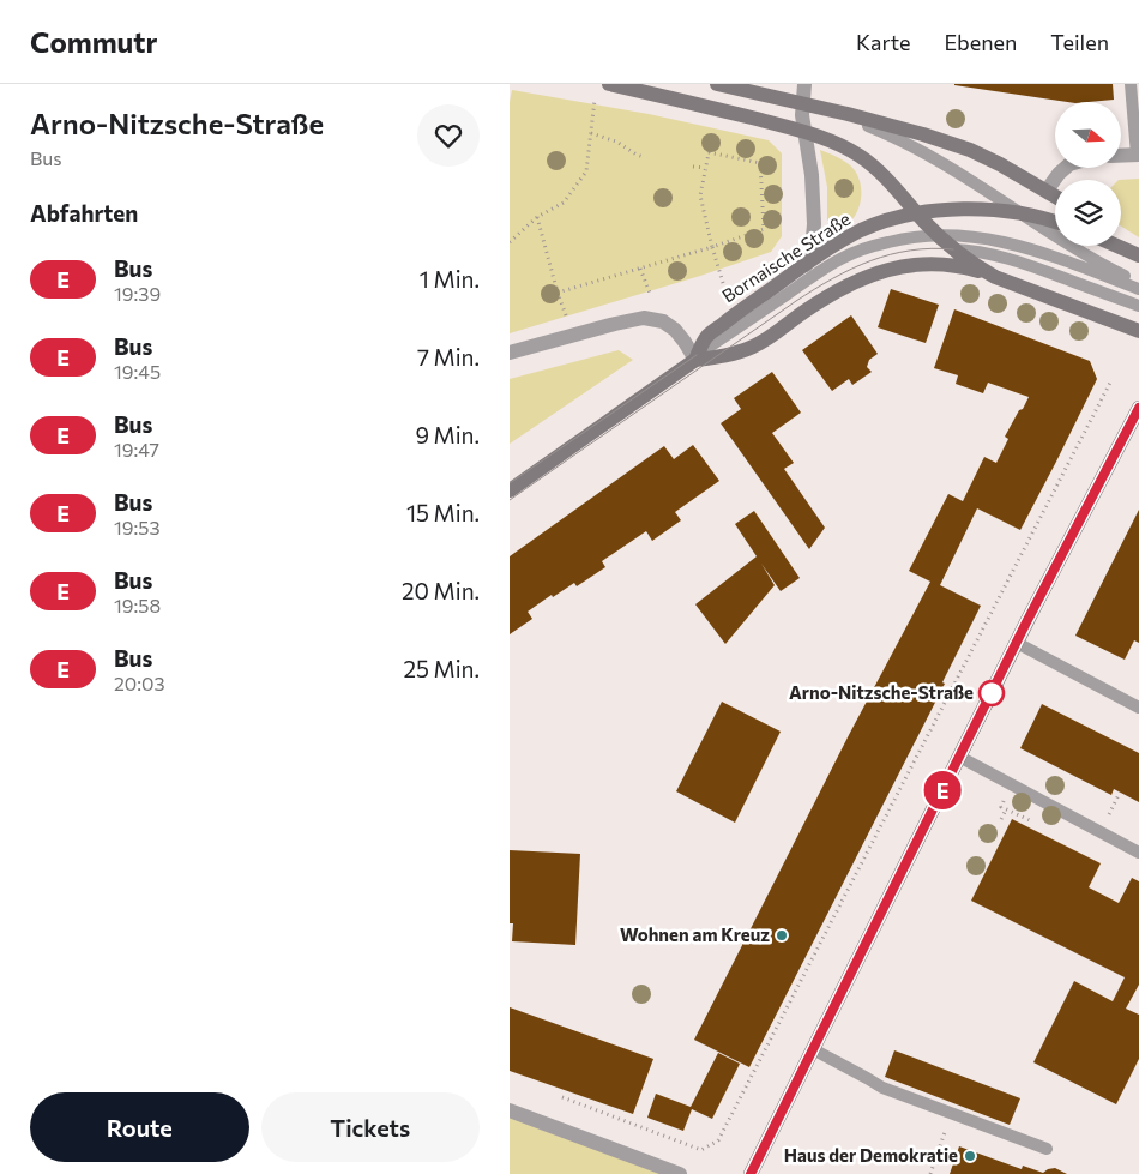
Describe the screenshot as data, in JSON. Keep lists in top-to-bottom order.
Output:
{
  "streets": {
    "main road": ["Bornaische Straße"]
  },
  "places": ["Arno-Nitzsche-Straße", "Wohnen am Kreuz", "Haus der Demokratie"],
  "lines": ["bus line E"],
  "north": "right",
  "page": {
    "header": "Commutr",
    "nav": ["Karte", "Ebenen", "Teilen"],
    "heading": [
      ["Arno-Nitzsche-Straße", "Bus"],
      "Abfahrten"
    ],
    "on_map": "E",
    "list": [
      {
        "mark": "E",
        "name": "Bus",
        "note": "19:39",
        "value": "1 Min."
      },
      {
        "mark": "E",
        "name": "Bus",
        "note": "19:45",
        "value": "7 Min."
      },
      {
        "mark": "E",
        "name": "Bus",
        "note": "19:47",
        "value": "9 Min."
      },
      {
        "mark": "E",
        "name": "Bus",
        "note": "19:53",
        "value": "15 Min."
      },
      {
        "mark": "E",
        "name": "Bus",
        "note": "19:58",
        "value": "20 Min."
      },
      {
        "mark": "E",
        "name": "Bus",
        "note": "20:03",
        "value": "25 Min."
      }
    ],
    "buttons": ["Route", "Tickets"]
  }
}
